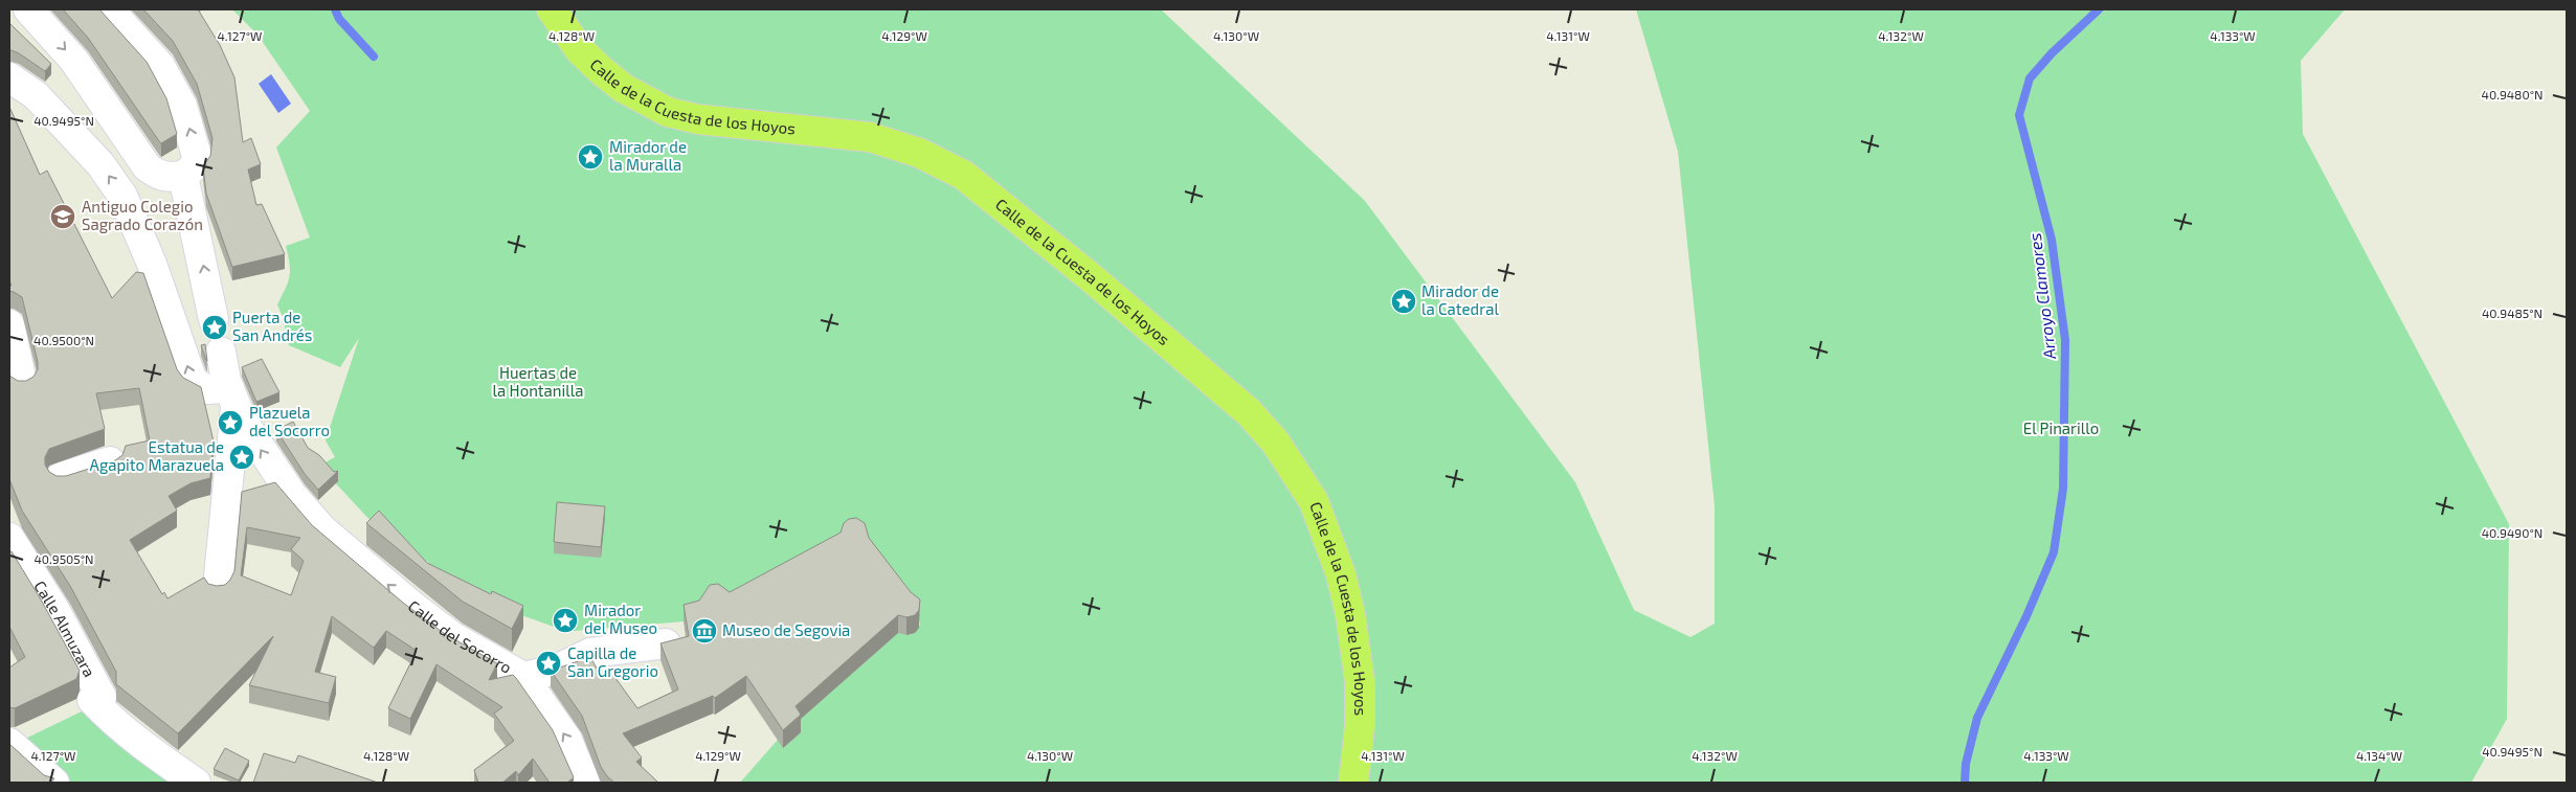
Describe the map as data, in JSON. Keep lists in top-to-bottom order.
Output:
{
  "streets": {
    "main road": ["Calle de la Cuesta de los Hoyos"],
    "street": ["Calle Almuzara", "Calle del Socorro"]
  },
  "one_way": ["Calle del Socorro"],
  "water": ["Arroyo Clamores"],
  "parks": ["Huertas de la Hontanilla", "El Pinarillo"],
  "places": {
    "place": [
      "Mirador de la Muralla",
      "Mirador de la Catedral",
      "Puerta de San Andrés",
      "Plazuela del Socorro",
      "Estatua de Agapito Marazuela",
      "Mirador del Museo",
      "Capilla de San Gregorio"
    ],
    "school or university": ["Antiguo Colegio Sagrado Corazón"],
    "museum": ["Museo de Segovia"]
  },
  "coordinates": [
    "4.127°W",
    "4.128°W",
    "4.129°W",
    "4.130°W",
    "4.131°W",
    "4.132°W",
    "4.133°W",
    "40.9480°N",
    "40.9495°N",
    "40.9485°N",
    "40.9500°N",
    "40.9490°N",
    "40.9505°N",
    "4.134°W"
  ]
}
